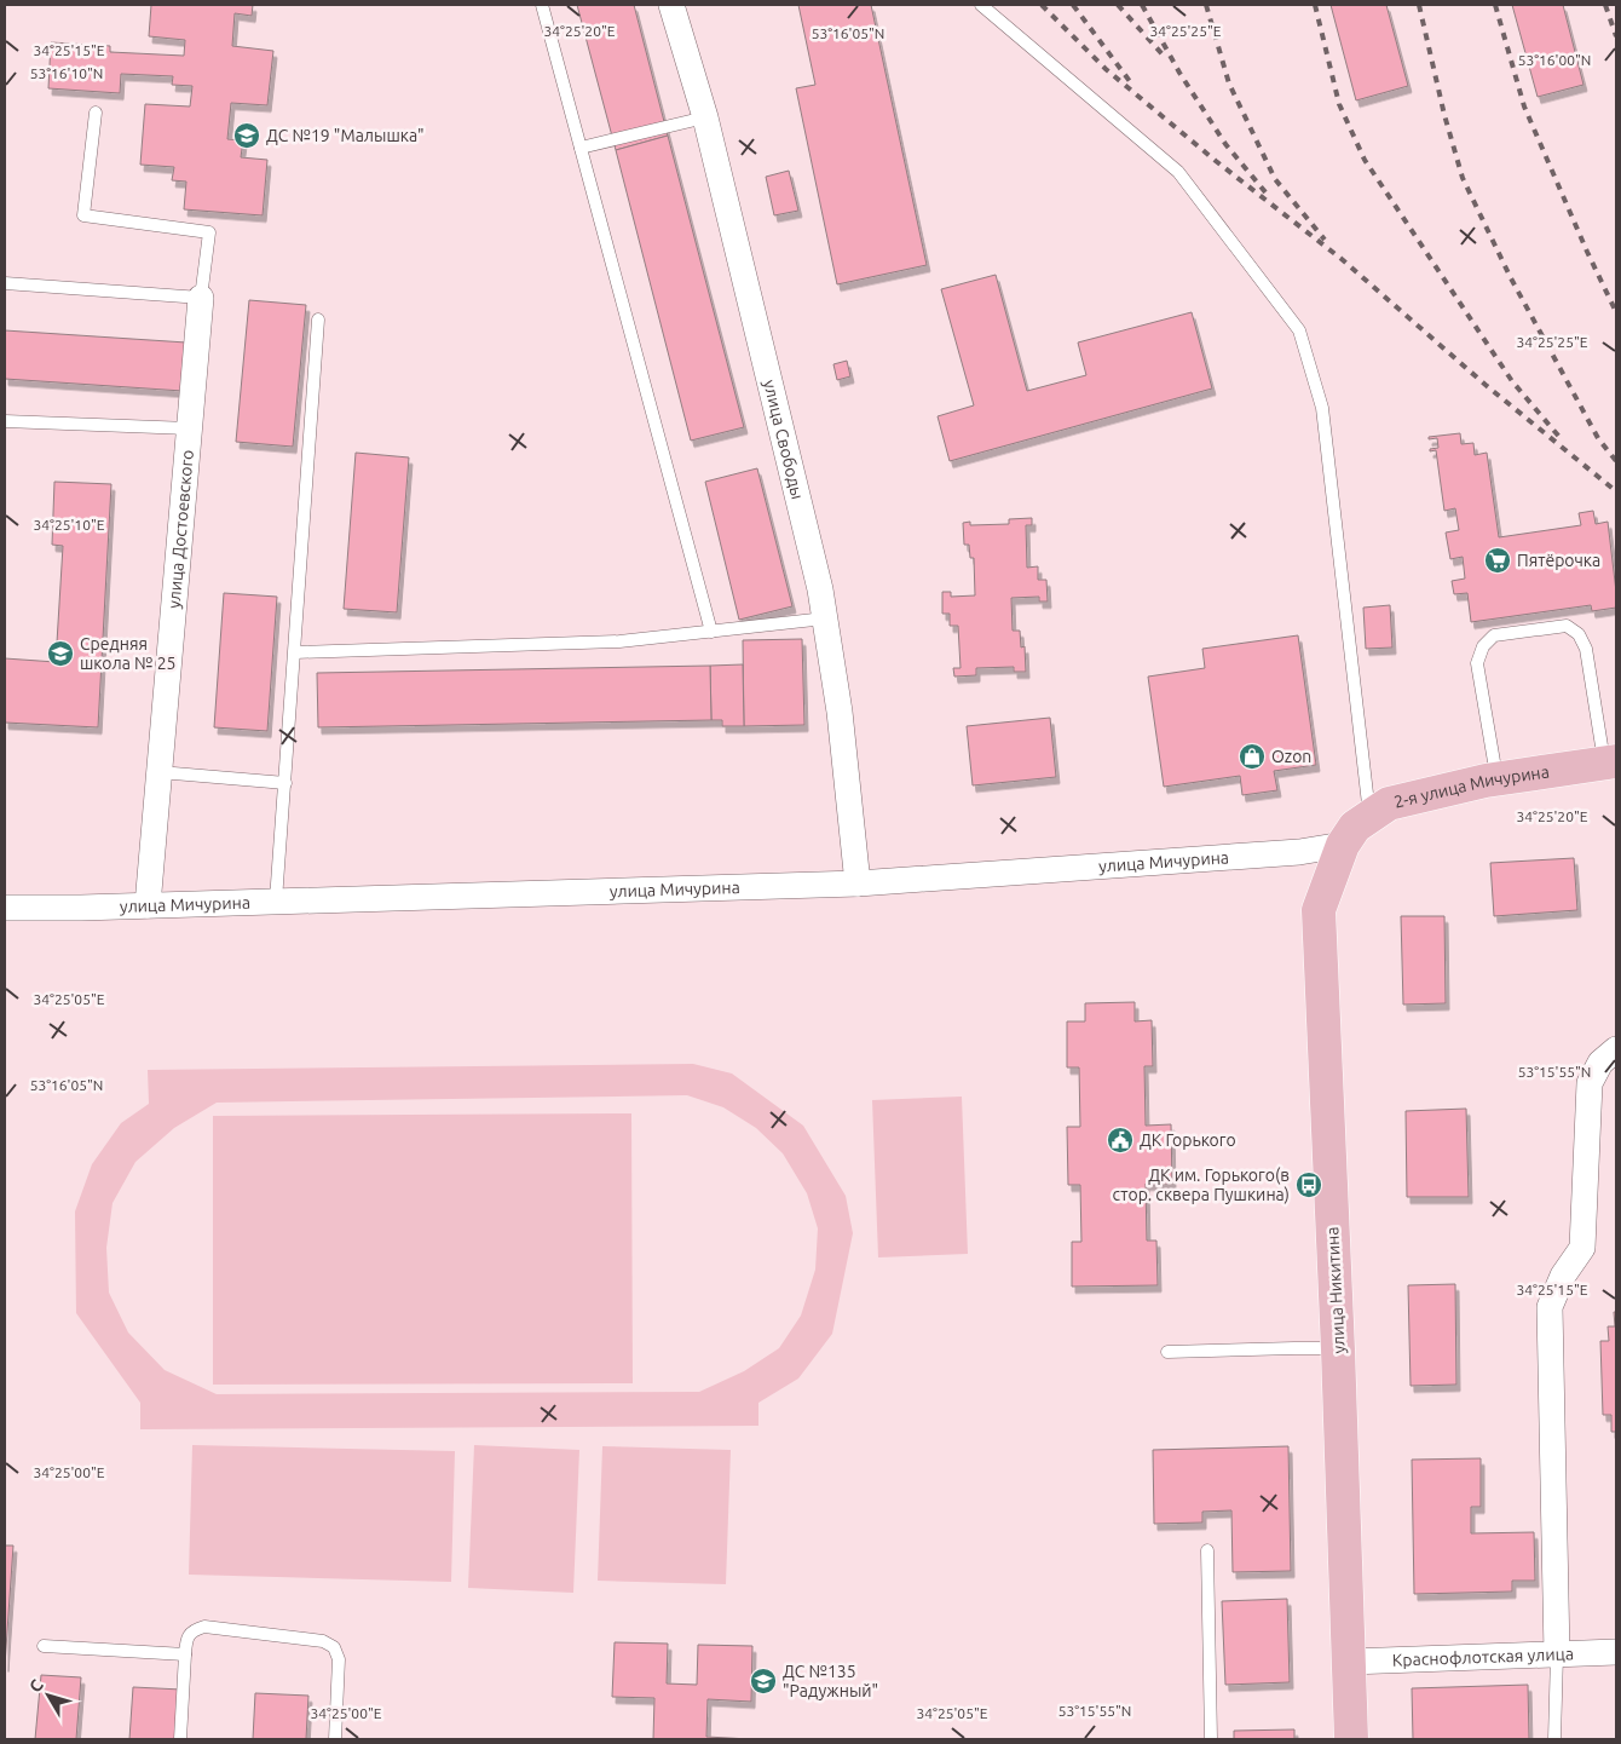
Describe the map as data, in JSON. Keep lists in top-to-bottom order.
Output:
{
  "streets": {
    "main road": ["2-я улица Мичурина", "улица Никитина"],
    "street": [
      "улица Свободы",
      "улица Достоевского",
      "улица Мичурина",
      "Краснофлотская улица"
    ]
  },
  "crossings": [
    ["улица Свободы", "улица Мичурина"],
    ["улица Достоевского", "улица Мичурина"],
    ["2-я улица Мичурина", "улица Мичурина"],
    ["2-я улица Мичурина", "улица Никитина"],
    ["улица Мичурина", "улица Никитина"],
    ["улица Никитина", "Краснофлотская улица"]
  ],
  "places": {
    "school or university": ["ДС №19 \"Малышка\"", "Средняя школа № 25", "ДС №135 \"Радужный\""],
    "supermarket": ["Пятёрочка"],
    "shop": ["Ozon"],
    "public building": ["ДК Горького"],
    "bus stop": ["ДК им. Горького(в стор. сквера Пушкина)"]
  },
  "north": "top left",
  "coordinates": [
    "34°25'20\"E",
    "34°25'25\"E",
    "53°16'05\"N",
    "34°25'15\"E",
    "53°16'00\"N",
    "53°16'10\"N",
    "34°25'10\"E",
    "34°25'05\"E",
    "53°15'55\"N",
    "34°25'00\"E"
  ]
}
